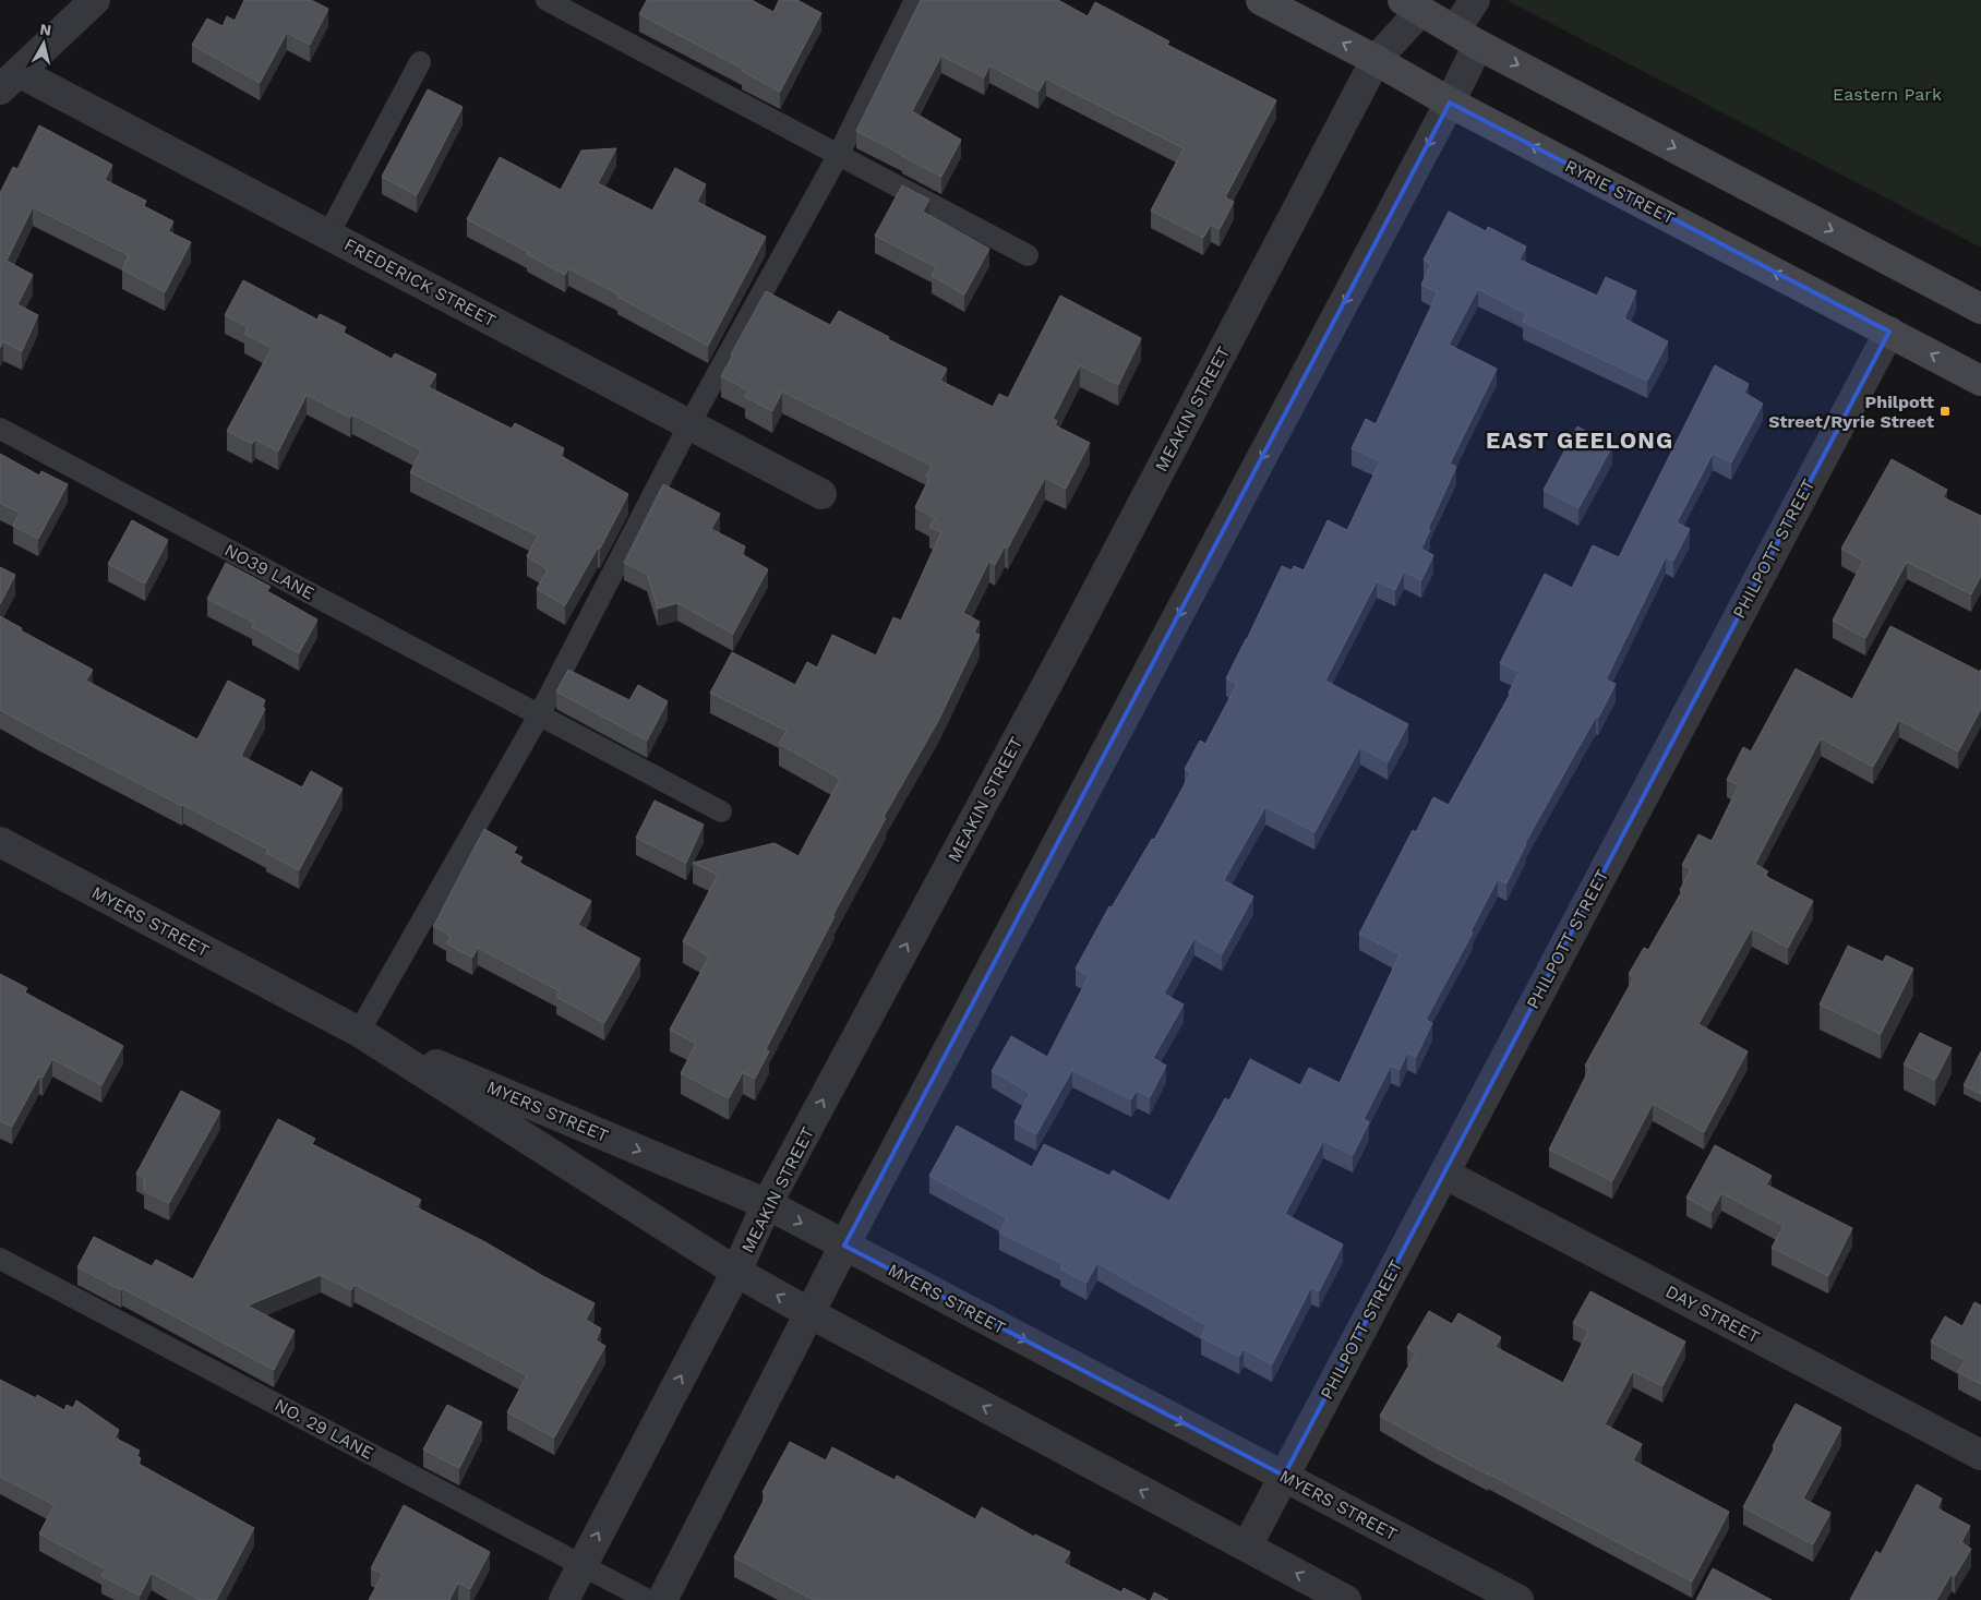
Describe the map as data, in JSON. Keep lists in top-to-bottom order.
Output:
{
  "streets": {
    "main road": ["RYRIE STREET"],
    "street": [
      "FREDERICK STREET",
      "MEAKIN STREET",
      "PHILPOTT STREET",
      "MYERS STREET",
      "DAY STREET"
    ],
    "lane": ["NO39 LANE", "NO. 29 LANE"]
  },
  "crossings": [
    ["RYRIE STREET", "MEAKIN STREET"],
    ["RYRIE STREET", "PHILPOTT STREET"],
    ["MEAKIN STREET", "MYERS STREET"],
    ["MEAKIN STREET", "NO. 29 LANE"],
    ["PHILPOTT STREET", "MYERS STREET"],
    ["PHILPOTT STREET", "DAY STREET"]
  ],
  "districts": ["EAST GEELONG"],
  "parks": ["Eastern Park"],
  "places": {
    "transit": ["Philpott Street/Ryrie Street"]
  },
  "north": "top"
}
